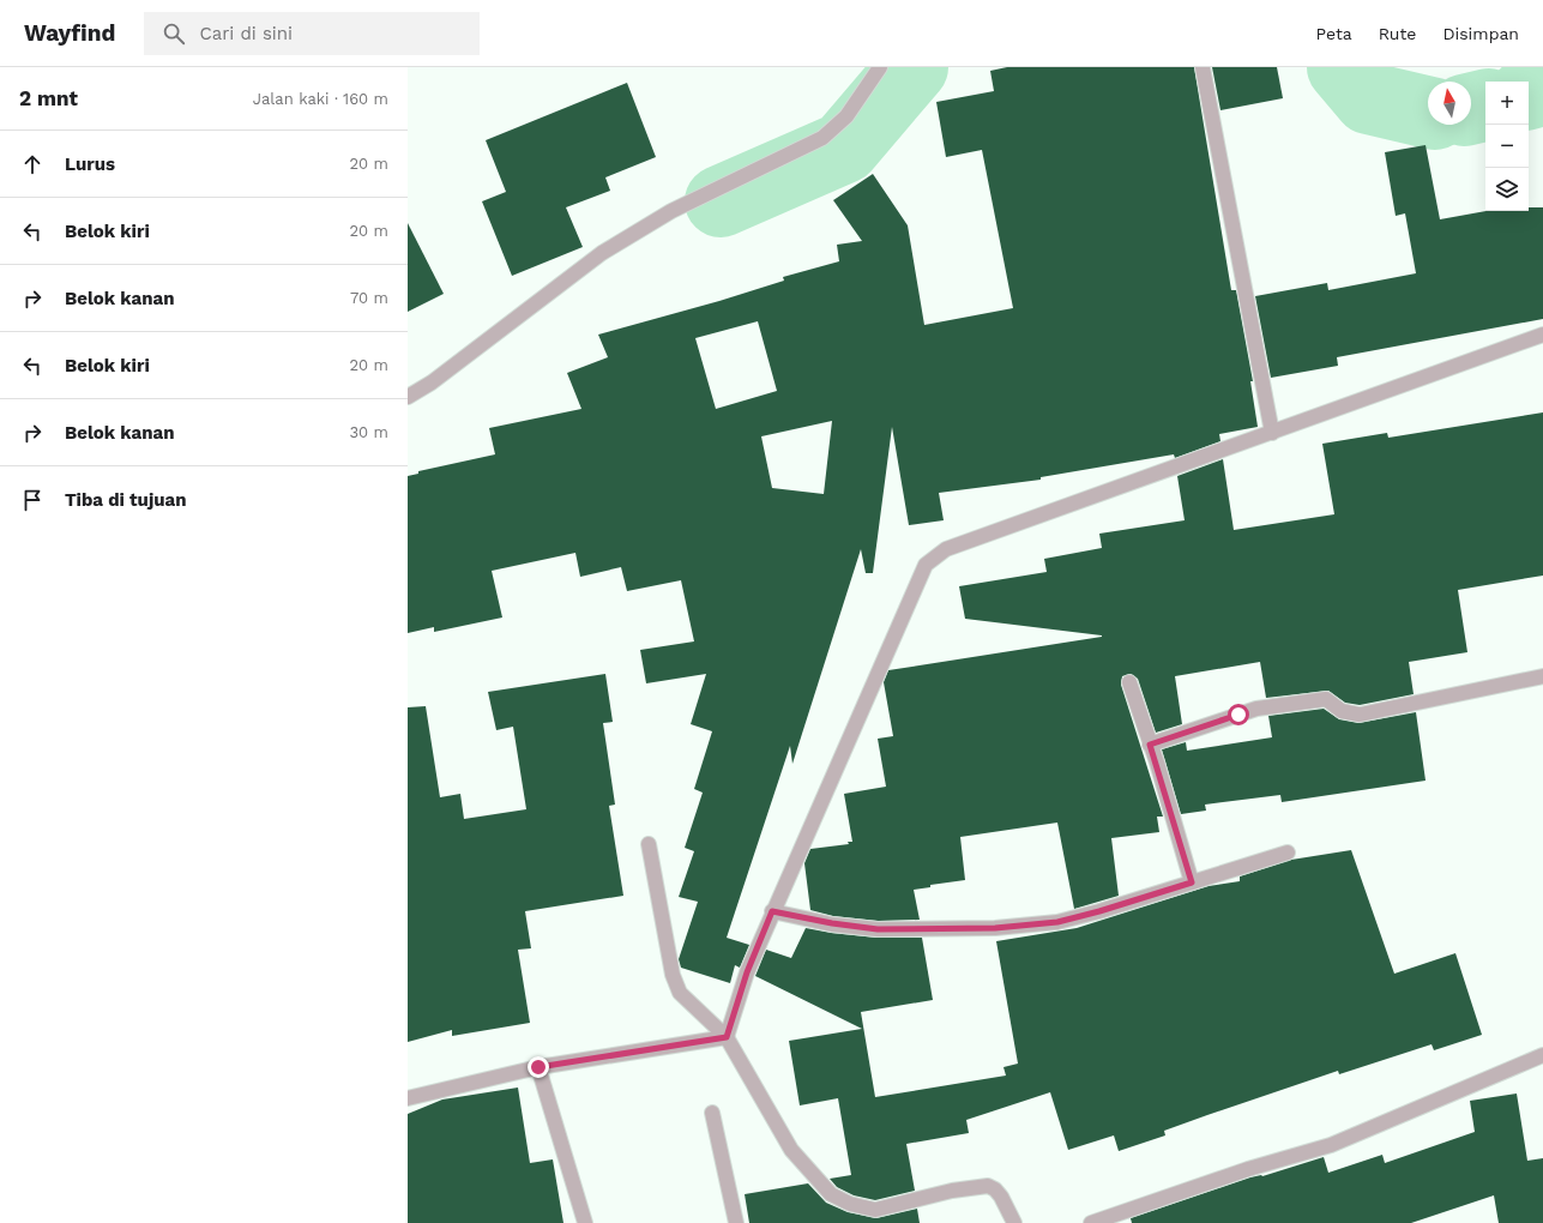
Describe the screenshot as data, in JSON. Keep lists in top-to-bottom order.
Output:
{
  "north": "top",
  "page": {
    "header": "Wayfind",
    "search": "Cari di sini",
    "nav": ["Peta", "Rute", "Disimpan"],
    "heading": ["2 mnt", "Jalan kaki · 160 m"],
    "map_buttons": ["+", "−"],
    "list": [
      ["Lurus", "20 m"],
      ["Belok kiri", "20 m"],
      ["Belok kanan", "70 m"],
      ["Belok kiri", "20 m"],
      ["Belok kanan", "30 m"],
      "Tiba di tujuan"
    ]
  }
}
